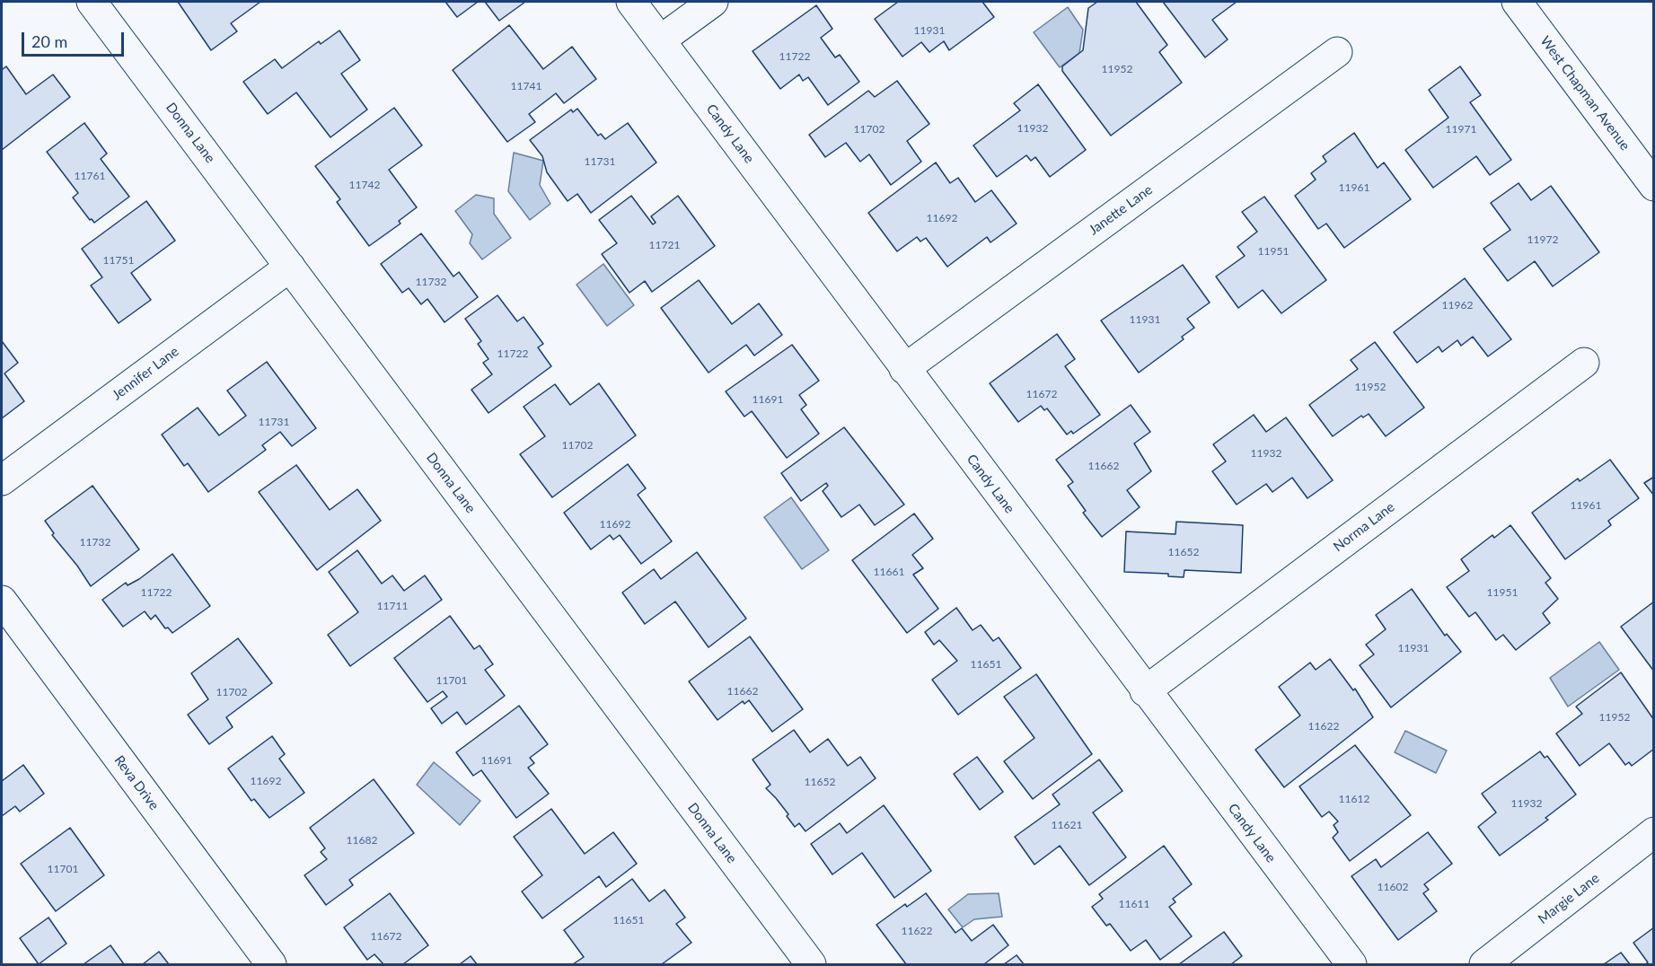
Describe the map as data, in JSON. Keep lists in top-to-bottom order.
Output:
{
  "streets": {
    "street": [
      "West Chapman Avenue",
      "Donna Lane",
      "Candy Lane",
      "Janette Lane",
      "Jennifer Lane",
      "Norma Lane",
      "Reva Drive",
      "Margie Lane"
    ]
  },
  "crossings": [
    ["Donna Lane", "Jennifer Lane"],
    ["Candy Lane", "Janette Lane"],
    ["Candy Lane", "Norma Lane"]
  ],
  "house_numbers": [
    "11931",
    "11722",
    "11952",
    "11741",
    "11932",
    "11702",
    "11971",
    "11731",
    "11761",
    "11742",
    "11961",
    "11692",
    "11972",
    "11721",
    "11951",
    "11751",
    "11732",
    "11962",
    "11931",
    "11722",
    "11952",
    "11672",
    "11691",
    "11731",
    "11702",
    "11932",
    "11662",
    "11961",
    "11692",
    "11732",
    "11652",
    "11661",
    "11722",
    "11951",
    "11711",
    "11931",
    "11651",
    "11701",
    "11662",
    "11702",
    "11952",
    "11622",
    "11691",
    "11692",
    "11652",
    "11612",
    "11932",
    "11621",
    "11682",
    "11701",
    "11602",
    "11611",
    "11651",
    "11622",
    "11672"
  ],
  "scale_bar": "20 m"
}
